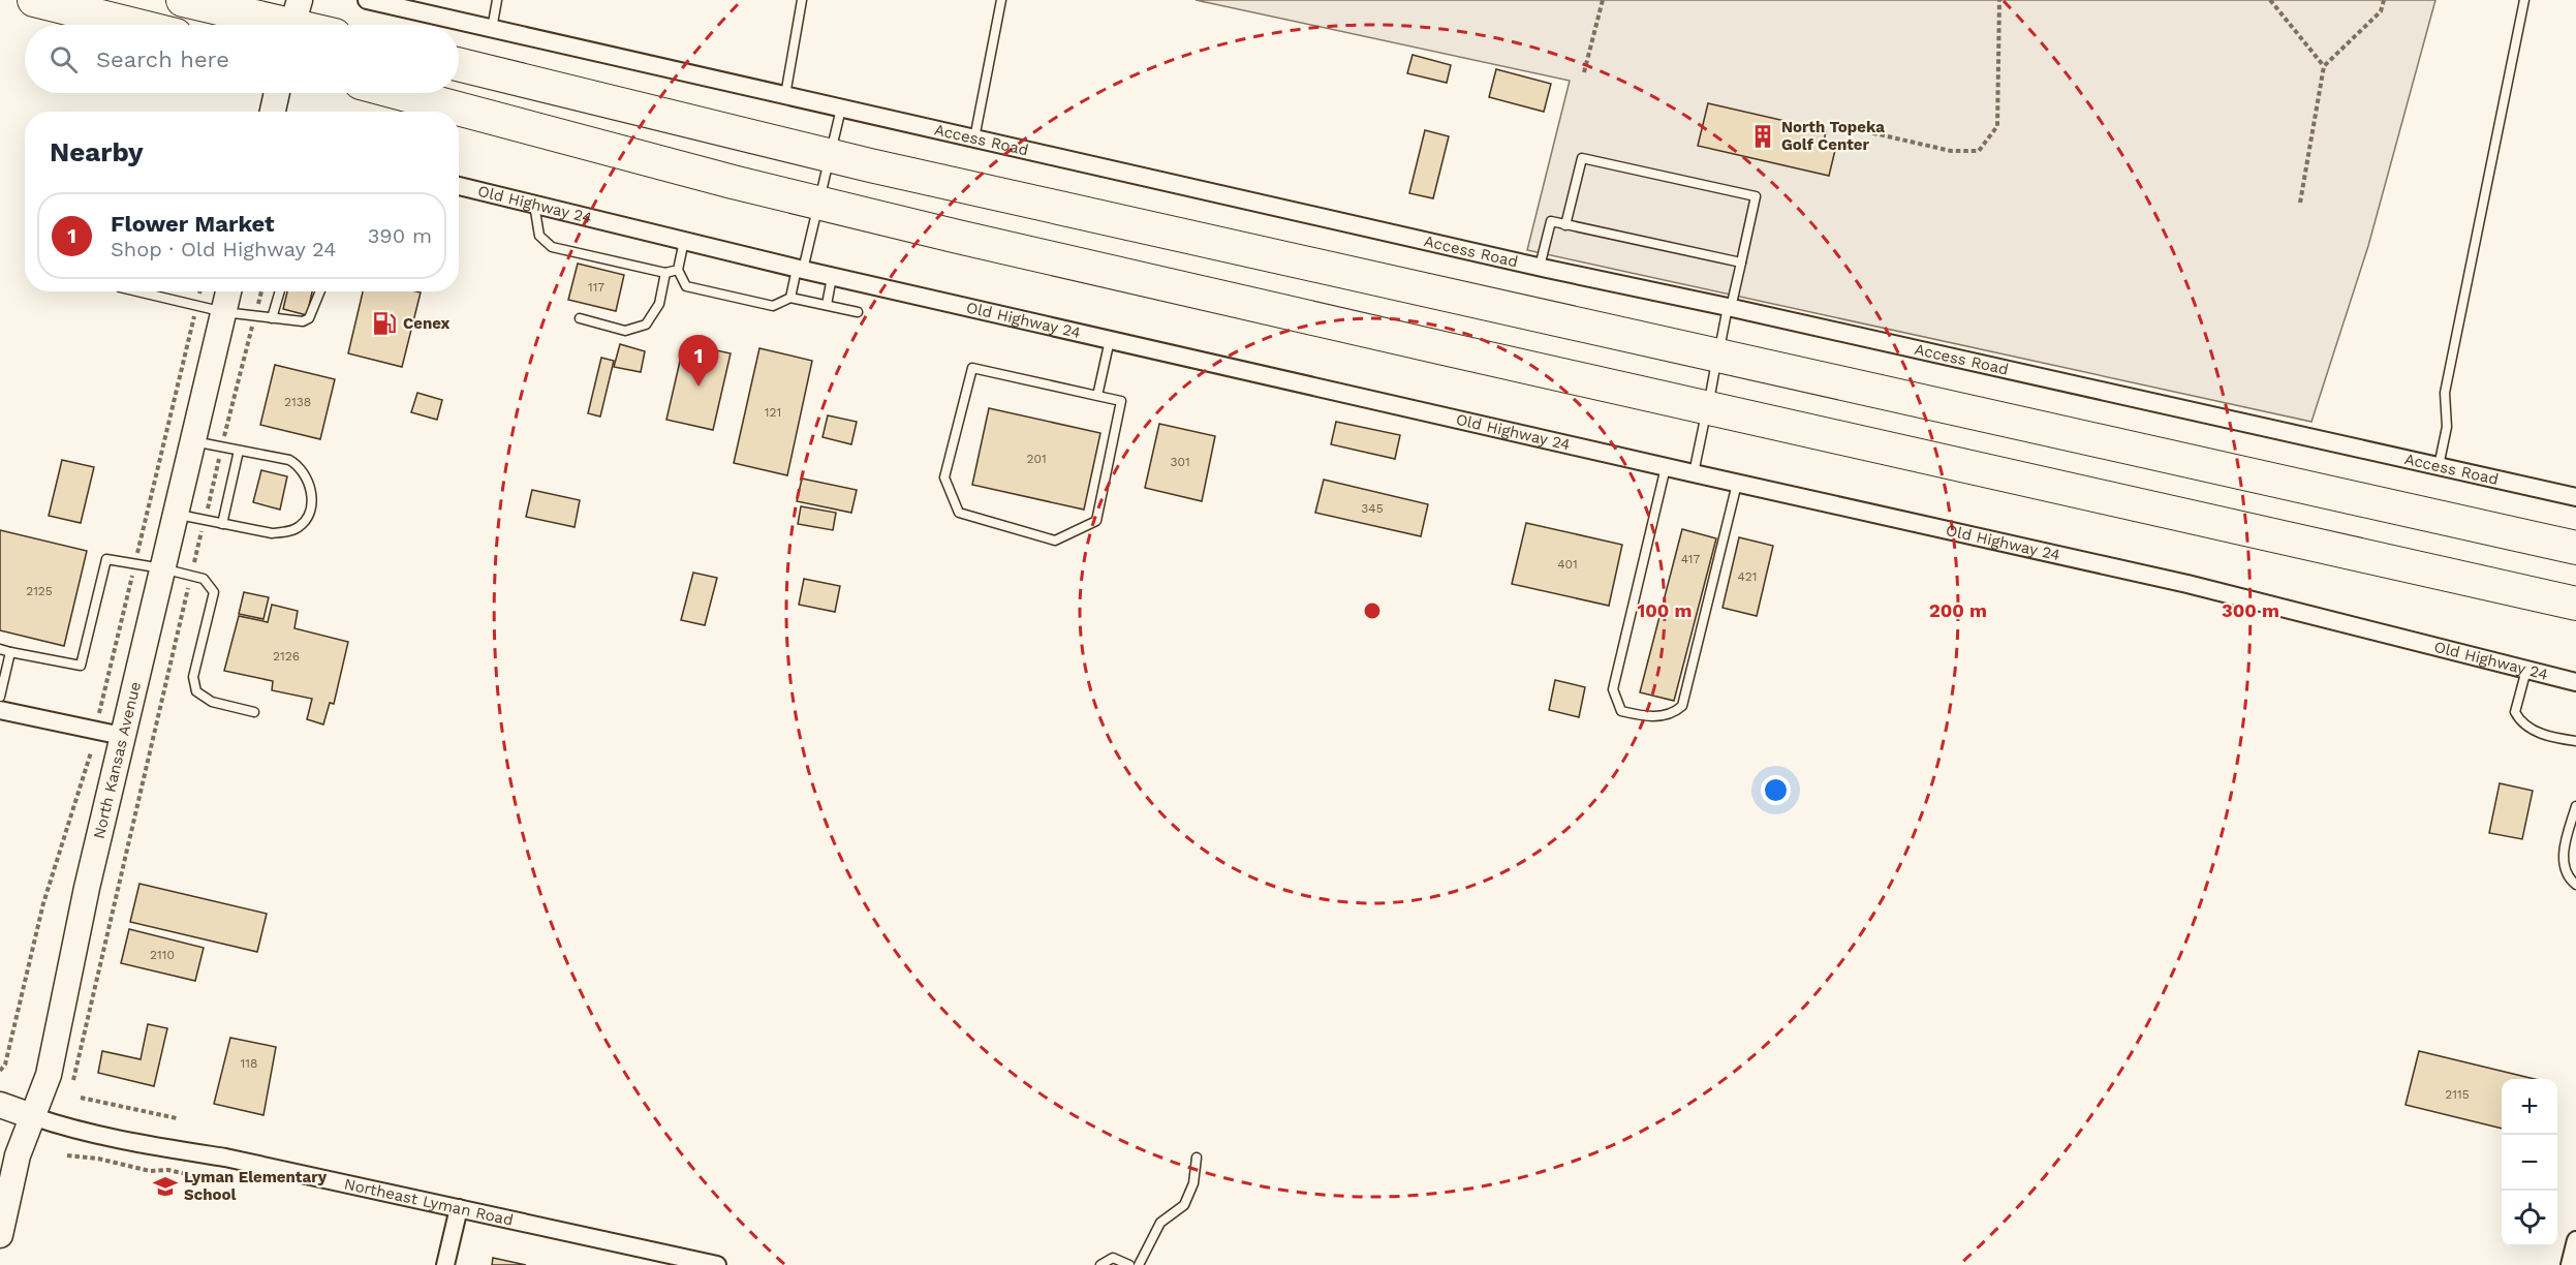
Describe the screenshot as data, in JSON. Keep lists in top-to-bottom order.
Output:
{
  "streets": {
    "main road": ["North Kansas Avenue"],
    "street": ["Access Road", "Old Highway 24", "Northeast Lyman Road"]
  },
  "crossings": [
    ["North Kansas Avenue", "Northeast Lyman Road"]
  ],
  "places": {
    "building": ["North Topeka Golf Center"],
    "fuel station": ["Cenex"],
    "school or university": ["Lyman Elementary School"]
  },
  "house_numbers": [
    "117",
    "2138",
    "121",
    "201",
    "301",
    "345",
    "417",
    "401",
    "421",
    "2125",
    "2126",
    "2110",
    "118",
    "2115"
  ],
  "page": {
    "search": "Search here",
    "heading": "Nearby",
    "list": [
      {
        "mark": "1",
        "name": "Flower Market",
        "note": "Shop · Old Highway 24",
        "value": "390 m"
      }
    ],
    "pins": "1",
    "map_buttons": ["+", "−"]
  },
  "rings": ["100 m", "200 m", "300 m"]
}
